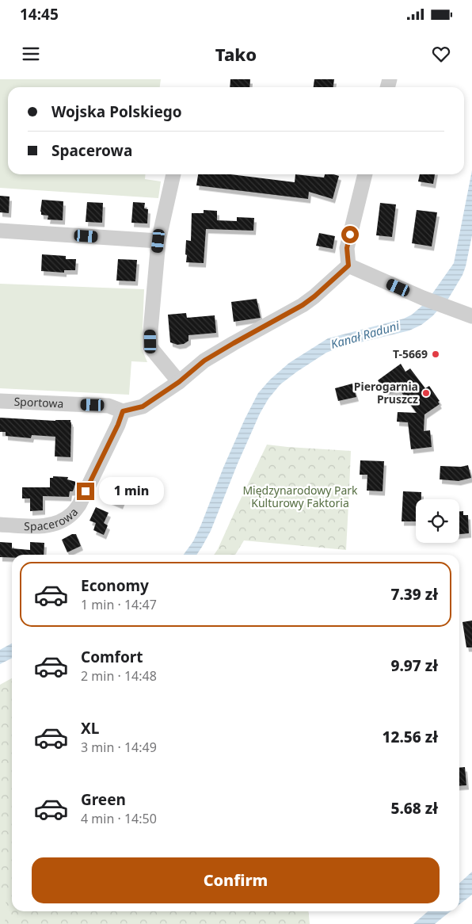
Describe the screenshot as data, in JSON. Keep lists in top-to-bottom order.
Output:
{
  "streets": {
    "street": ["Sportowa", "Spacerowa"]
  },
  "crossings": [
    ["Sportowa", "Spacerowa"]
  ],
  "water": ["Kanał Raduni"],
  "parks": ["Międzynarodowy Park Kulturowy Faktoria"],
  "places": ["T-5669", "Pierogarnia Pruszcz"],
  "page": {
    "status": "14:45",
    "header": "Tako",
    "banner": ["Wojska Polskiego", "Spacerowa"],
    "bubble": "1 min",
    "list": [
      {
        "name": "Economy",
        "note": "1 min · 14:47",
        "value": "7.39 zł"
      },
      {
        "name": "Comfort",
        "note": "2 min · 14:48",
        "value": "9.97 zł"
      },
      {
        "name": "XL",
        "note": "3 min · 14:49",
        "value": "12.56 zł"
      },
      {
        "name": "Green",
        "note": "4 min · 14:50",
        "value": "5.68 zł"
      }
    ],
    "buttons": "Confirm"
  }
}
